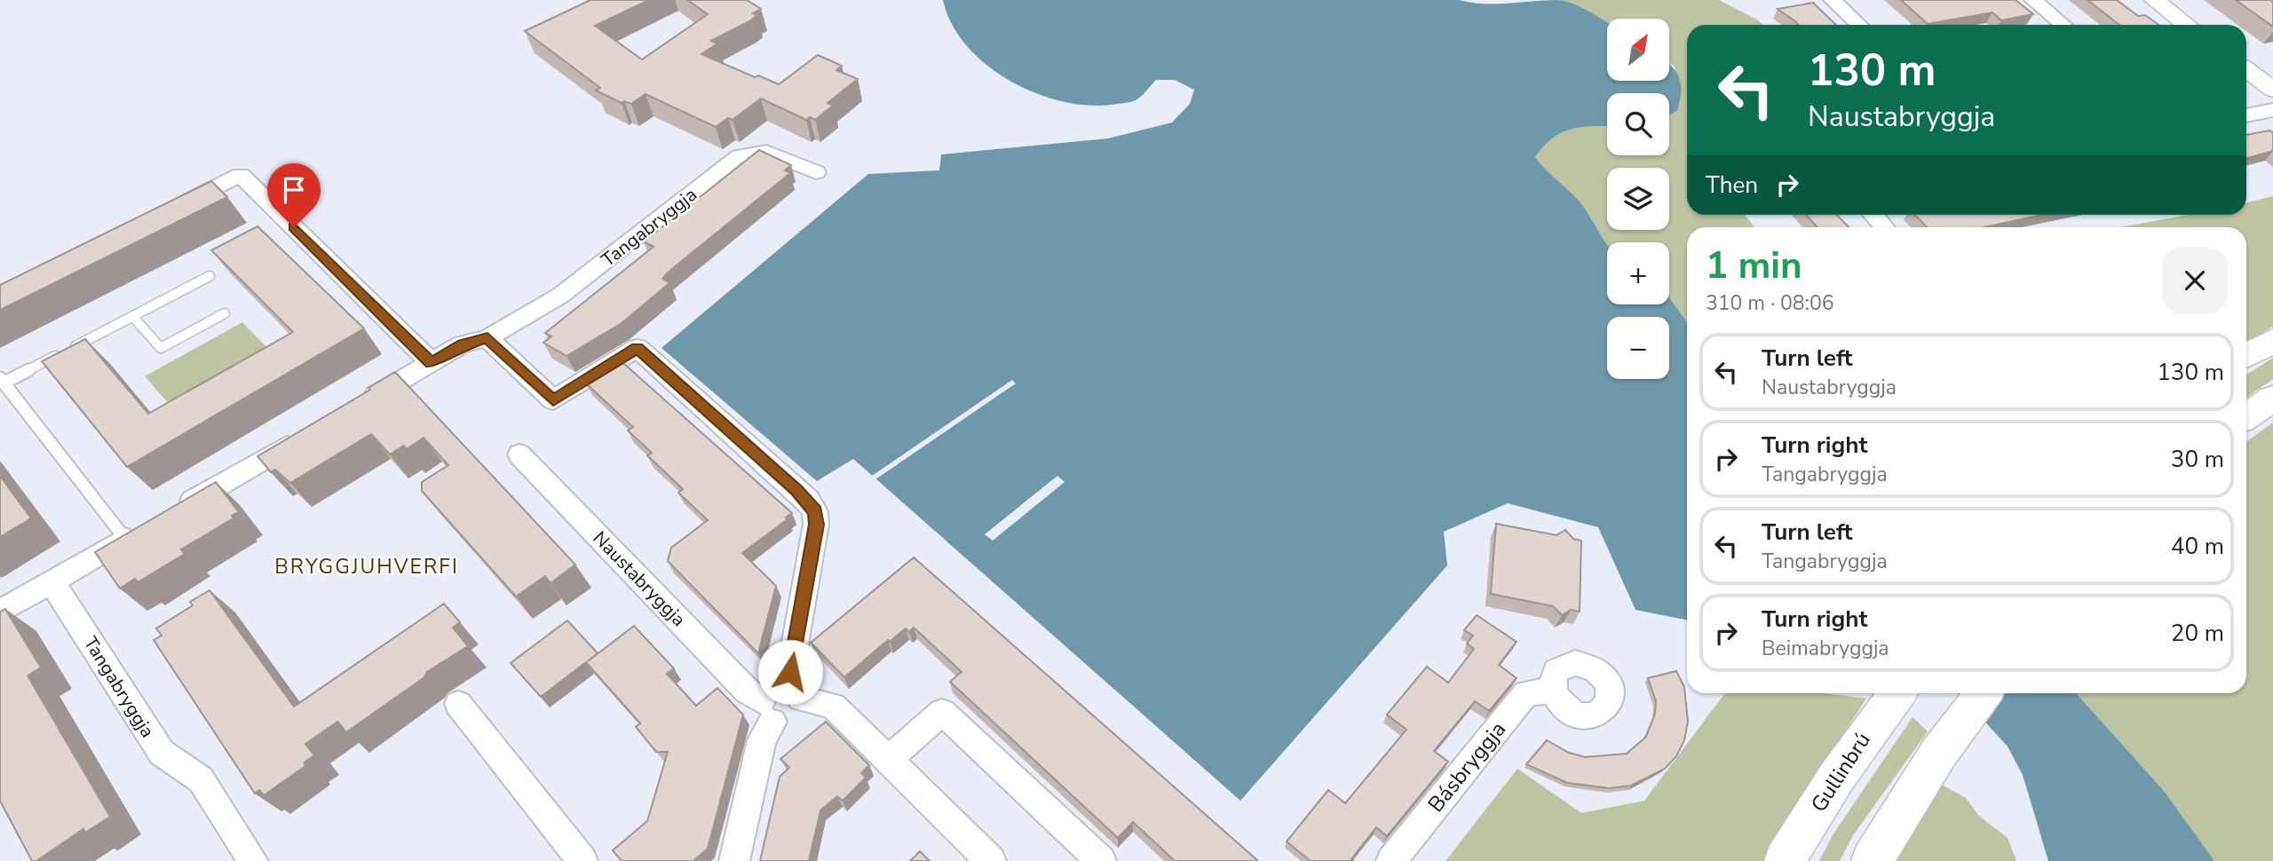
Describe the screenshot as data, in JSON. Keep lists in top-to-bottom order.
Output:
{
  "streets": {
    "main road": ["Gullinbrú"],
    "street": ["Tangabryggja", "Naustabryggja", "Básbryggja"]
  },
  "districts": ["BRYGGJUHVERFI"],
  "north": "top right",
  "page": {
    "map_buttons": ["+", "−"],
    "turn": ["130 m", "Naustabryggja"],
    "then": "Then",
    "heading": ["1 min", "310 m · 08:06"],
    "list": [
      {
        "name": "Turn left",
        "note": "Naustabryggja",
        "value": "130 m"
      },
      {
        "name": "Turn right",
        "note": "Tangabryggja",
        "value": "30 m"
      },
      {
        "name": "Turn left",
        "note": "Tangabryggja",
        "value": "40 m"
      },
      {
        "name": "Turn right",
        "note": "Beimabryggja",
        "value": "20 m"
      }
    ]
  }
}
